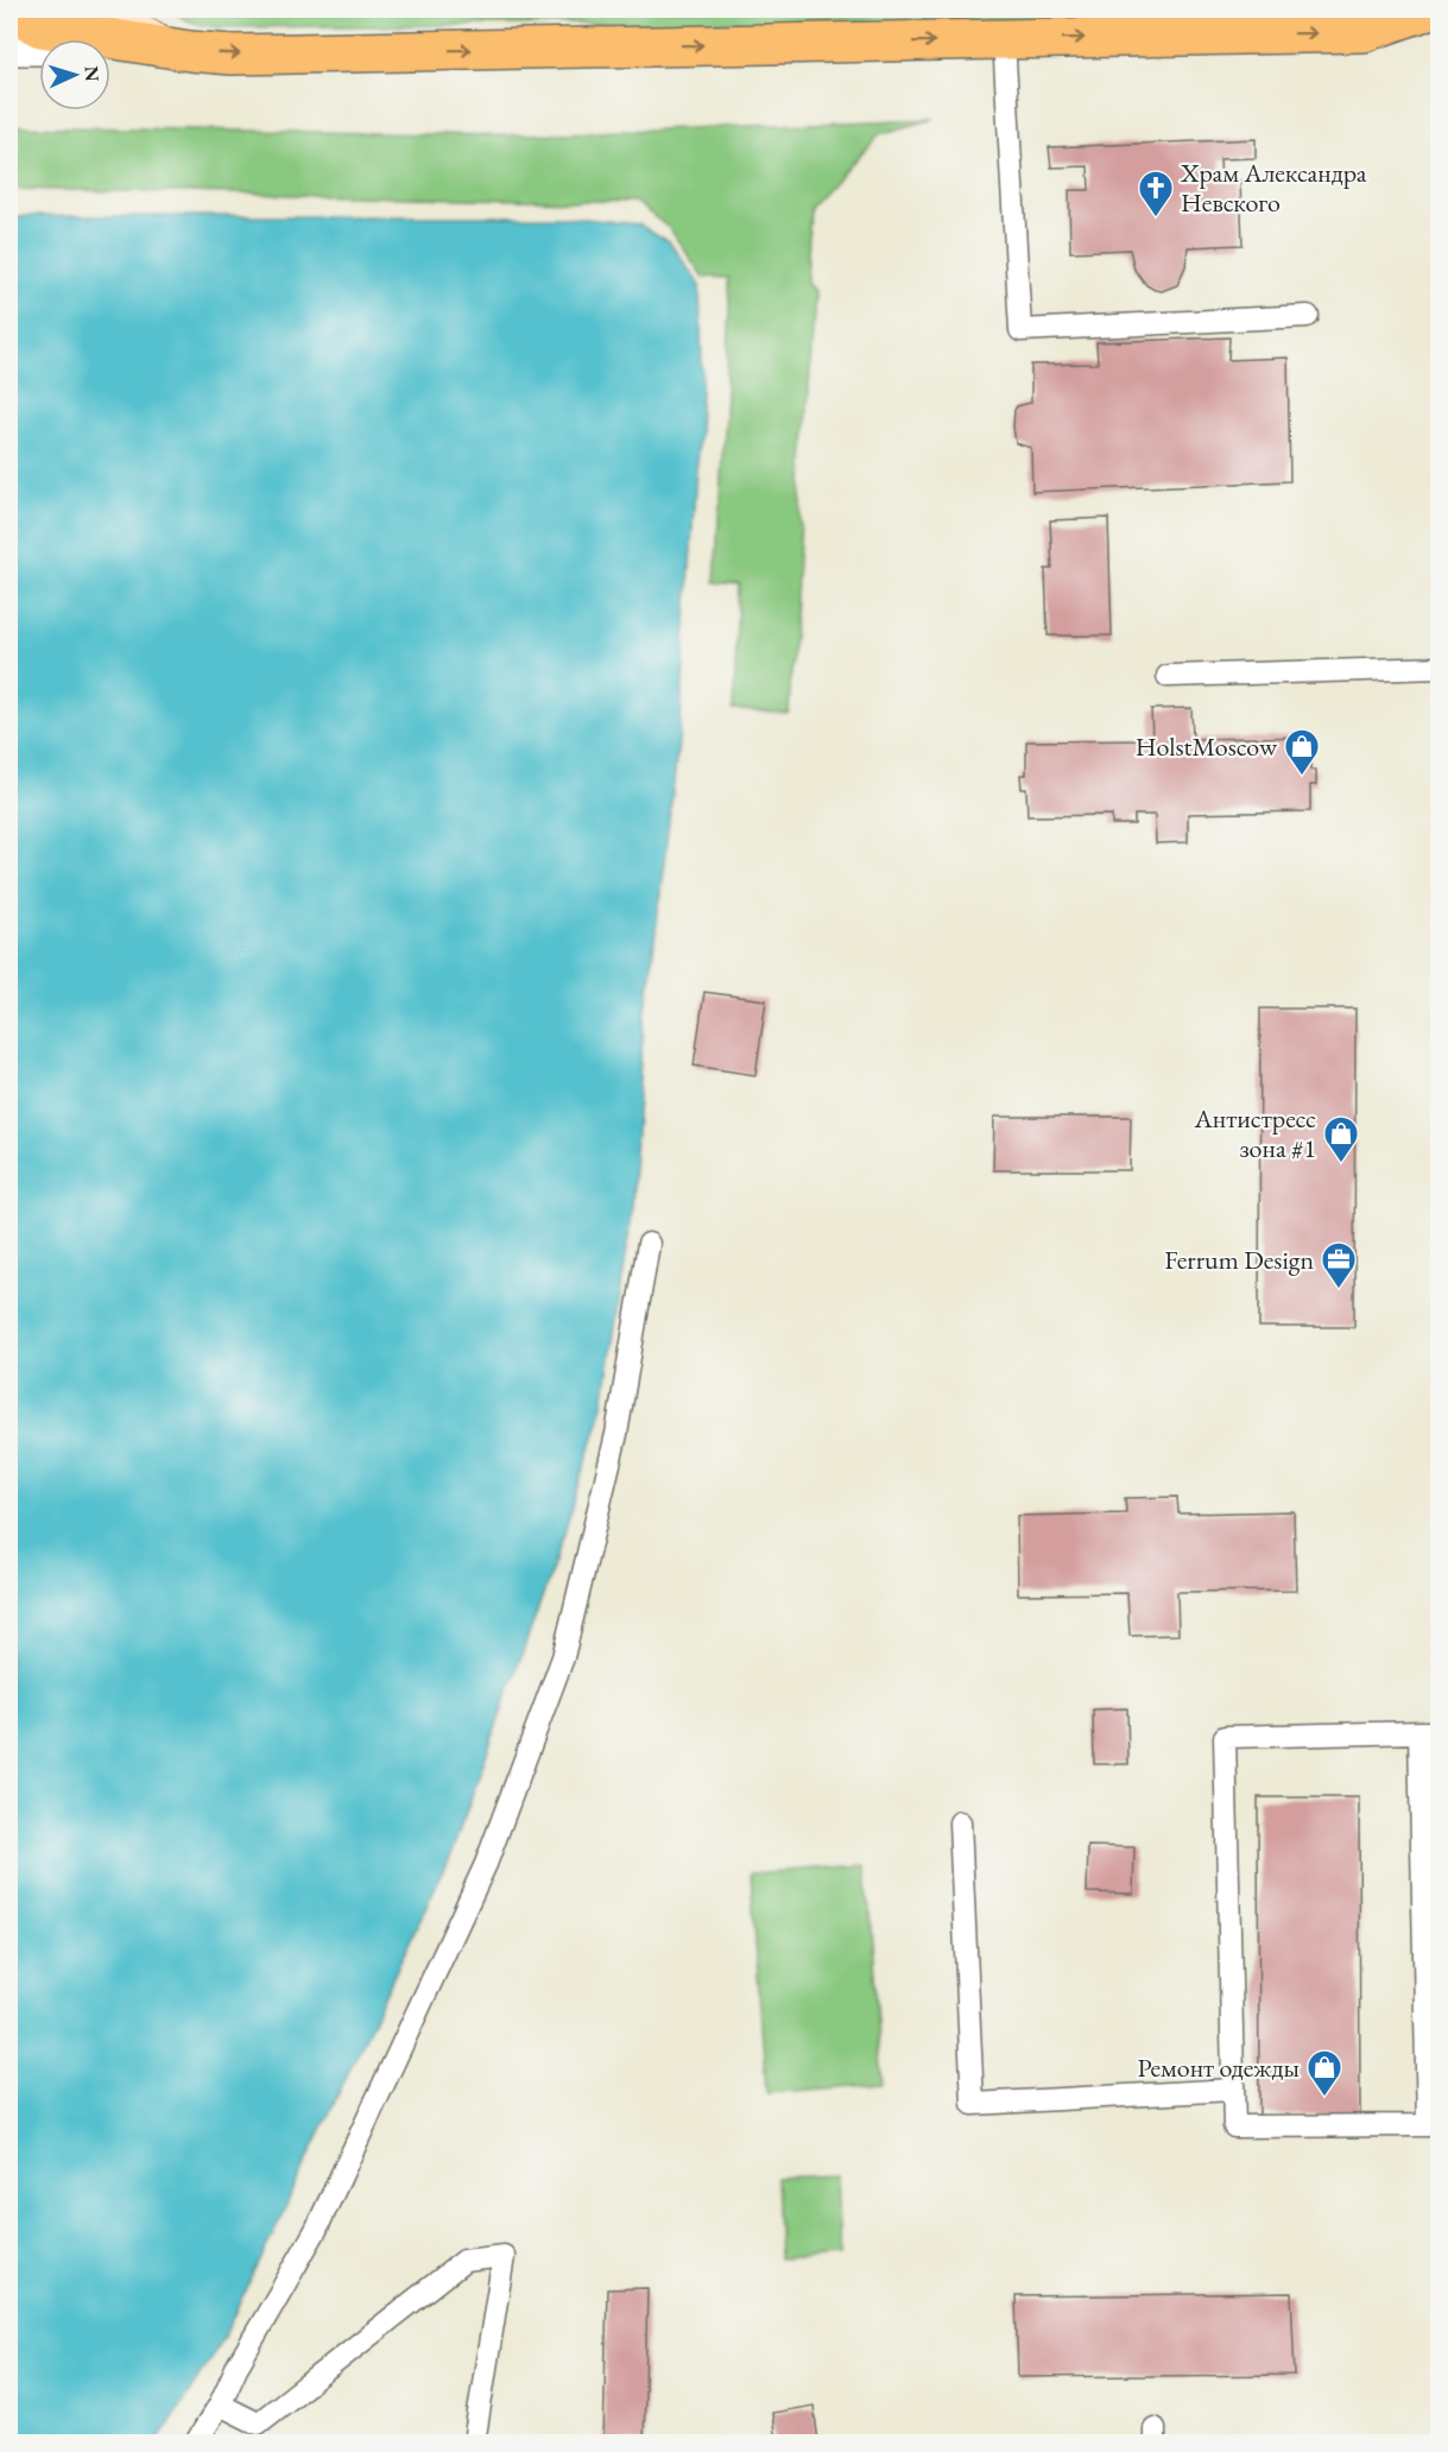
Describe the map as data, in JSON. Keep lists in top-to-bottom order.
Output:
{
  "places": {
    "church": ["Храм Александра Невского"],
    "shop": ["HolstMoscow", "Антистресс зона #1", "Ремонт одежды"],
    "office": ["Ferrum Design"]
  },
  "north": "right"
}
